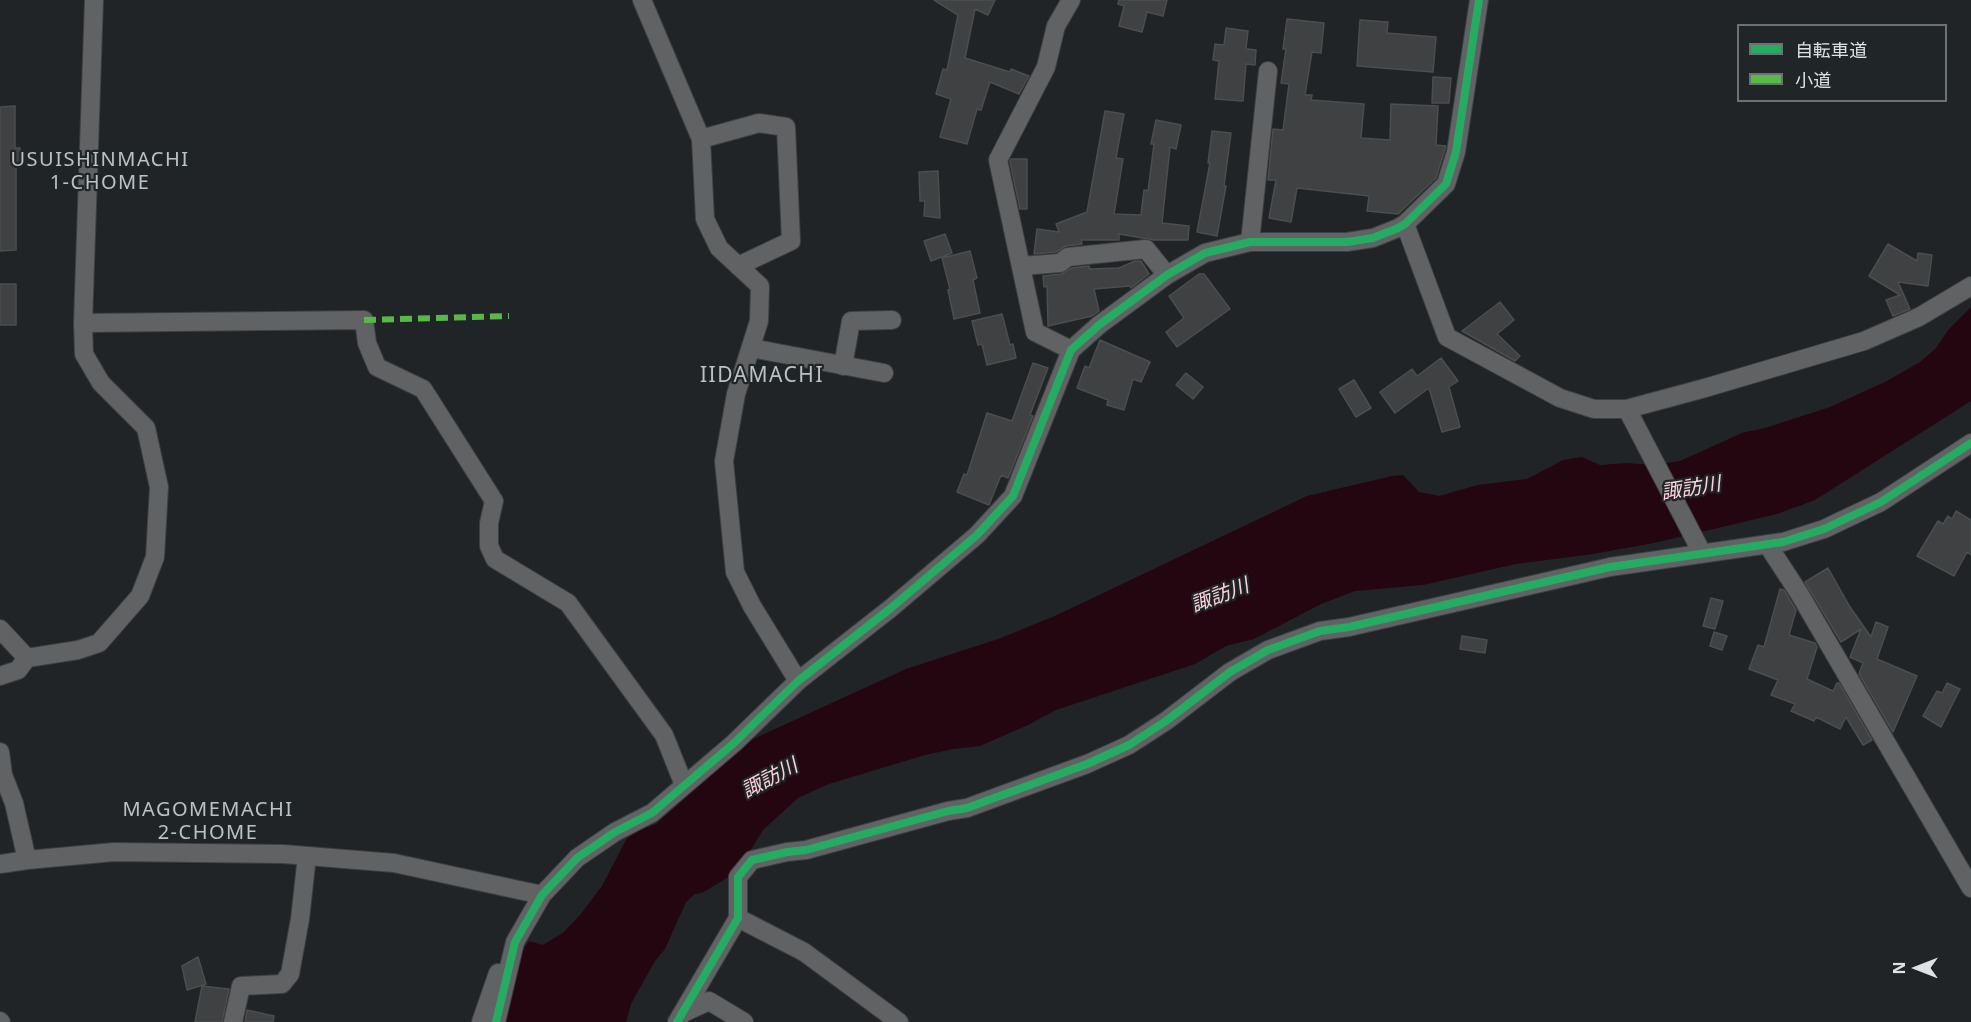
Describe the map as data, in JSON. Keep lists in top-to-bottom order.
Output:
{
  "districts": ["USUISHINMACHI 1-CHOME", "IIDAMACHI", "MAGOMEMACHI 2-CHOME"],
  "water": ["諏訪川"],
  "legend": ["自転車道", "小道"],
  "north": "left"
}
